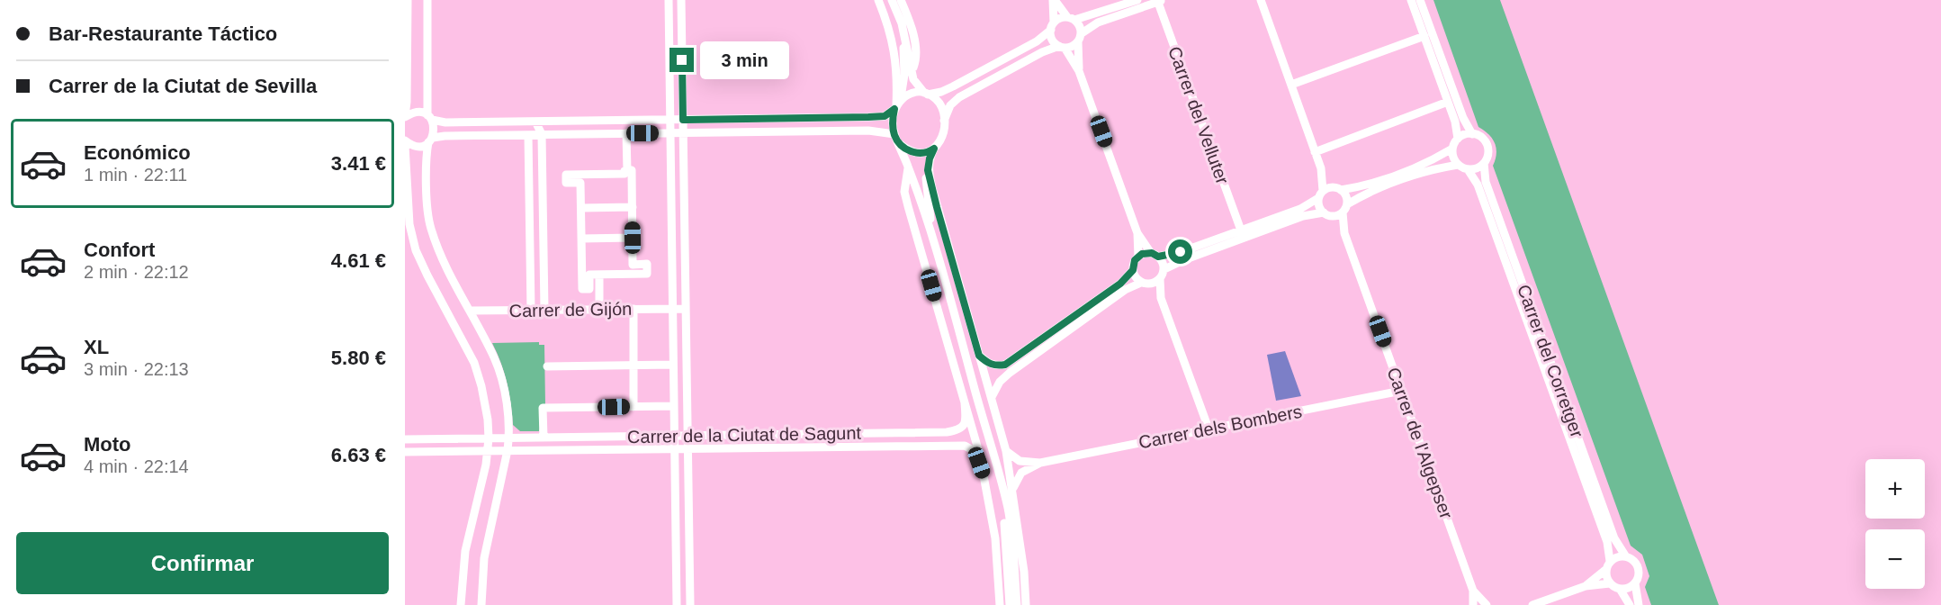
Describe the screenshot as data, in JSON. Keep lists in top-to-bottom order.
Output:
{
  "streets": {
    "street": [
      "Carrer del Velluter",
      "Carrer de Gijón",
      "Carrer del Corretger",
      "Carrer dels Bombers",
      "Carrer de la Ciutat de Sagunt",
      "Carrer de l'Algepser"
    ]
  },
  "crossings": [
    ["Carrer dels Bombers", "Carrer de l'Algepser"]
  ],
  "page": {
    "banner": ["Bar-Restaurante Táctico", "Carrer de la Ciutat de Sevilla"],
    "bubble": "3 min",
    "list": [
      {
        "name": "Económico",
        "note": "1 min · 22:11",
        "value": "3.41 €"
      },
      {
        "name": "Confort",
        "note": "2 min · 22:12",
        "value": "4.61 €"
      },
      {
        "name": "XL",
        "note": "3 min · 22:13",
        "value": "5.80 €"
      },
      {
        "name": "Moto",
        "note": "4 min · 22:14",
        "value": "6.63 €"
      }
    ],
    "map_buttons": ["+", "−"],
    "buttons": "Confirmar"
  }
}
